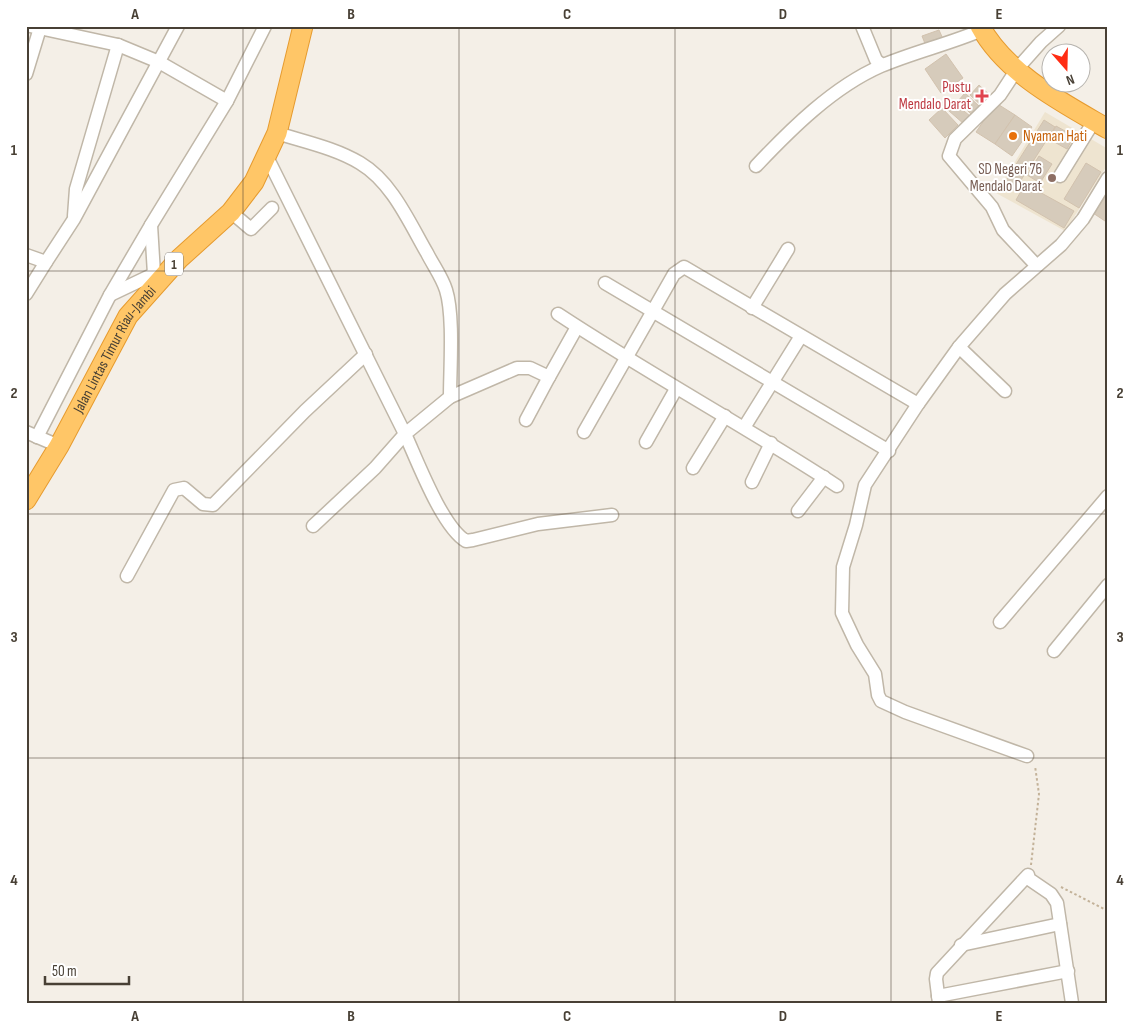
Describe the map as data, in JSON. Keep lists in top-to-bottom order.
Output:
{
  "streets": {
    "highway": ["1", "Jalan Lintas Timur Riau-Jambi"]
  },
  "places": {
    "health": ["Pustu Mendalo Darat"],
    "other": ["Nyaman Hati", "SD Negeri 76 Mendalo Darat"]
  },
  "scale_bar": "50 m",
  "north": "bottom",
  "grid": {
    "columns": [
      "A",
      "B",
      "C",
      "D",
      "E"
    ],
    "rows": [
      "1",
      "2",
      "3",
      "4"
    ]
  }
}
